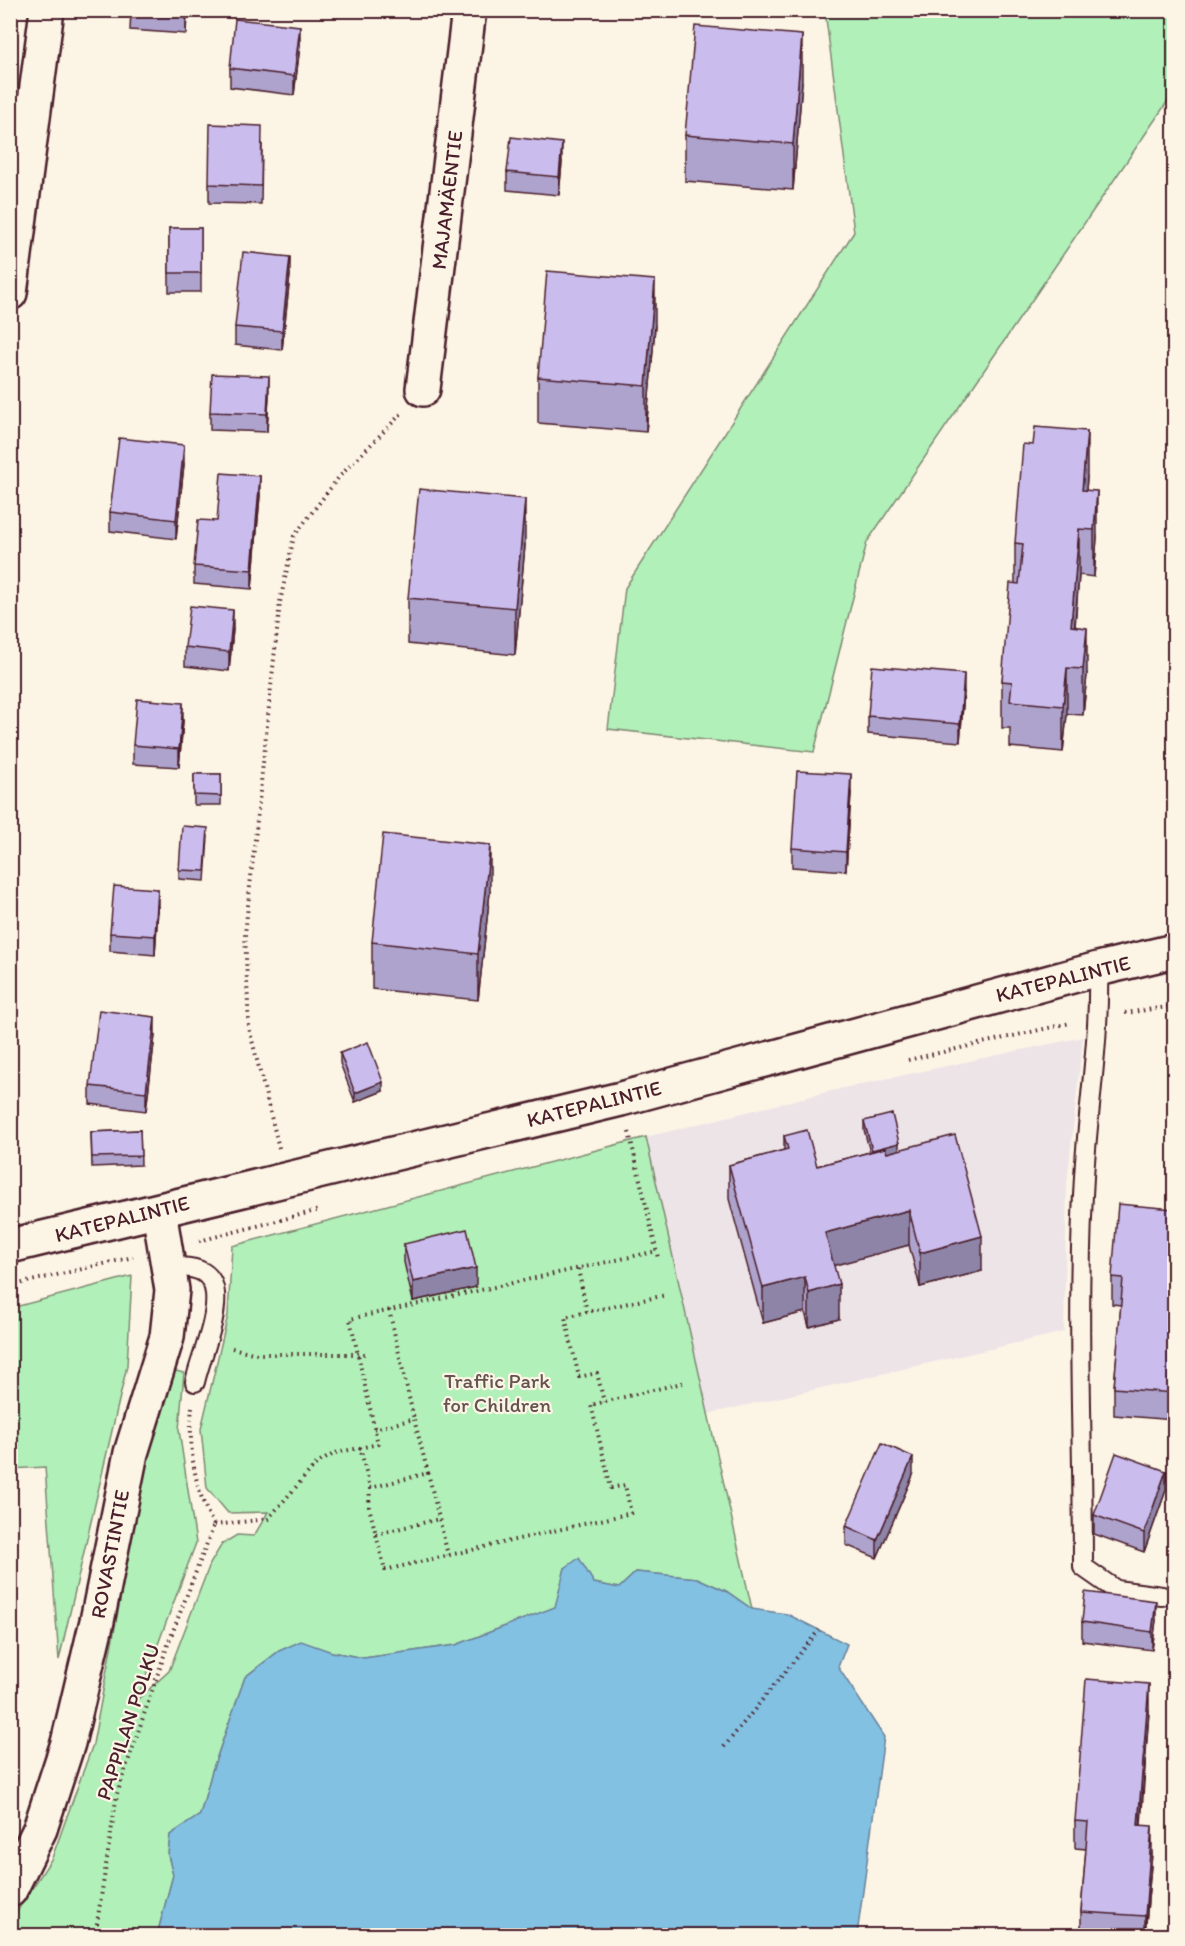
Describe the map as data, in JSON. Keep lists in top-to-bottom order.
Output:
{
  "streets": {
    "street": ["MAJAMÄENTIE", "KATEPALINTIE", "ROVASTINTIE"],
    "path": ["PAPPILAN POLKU"]
  },
  "crossings": [
    ["KATEPALINTIE", "ROVASTINTIE"]
  ],
  "parks": ["Traffic Park for Children"]
}
